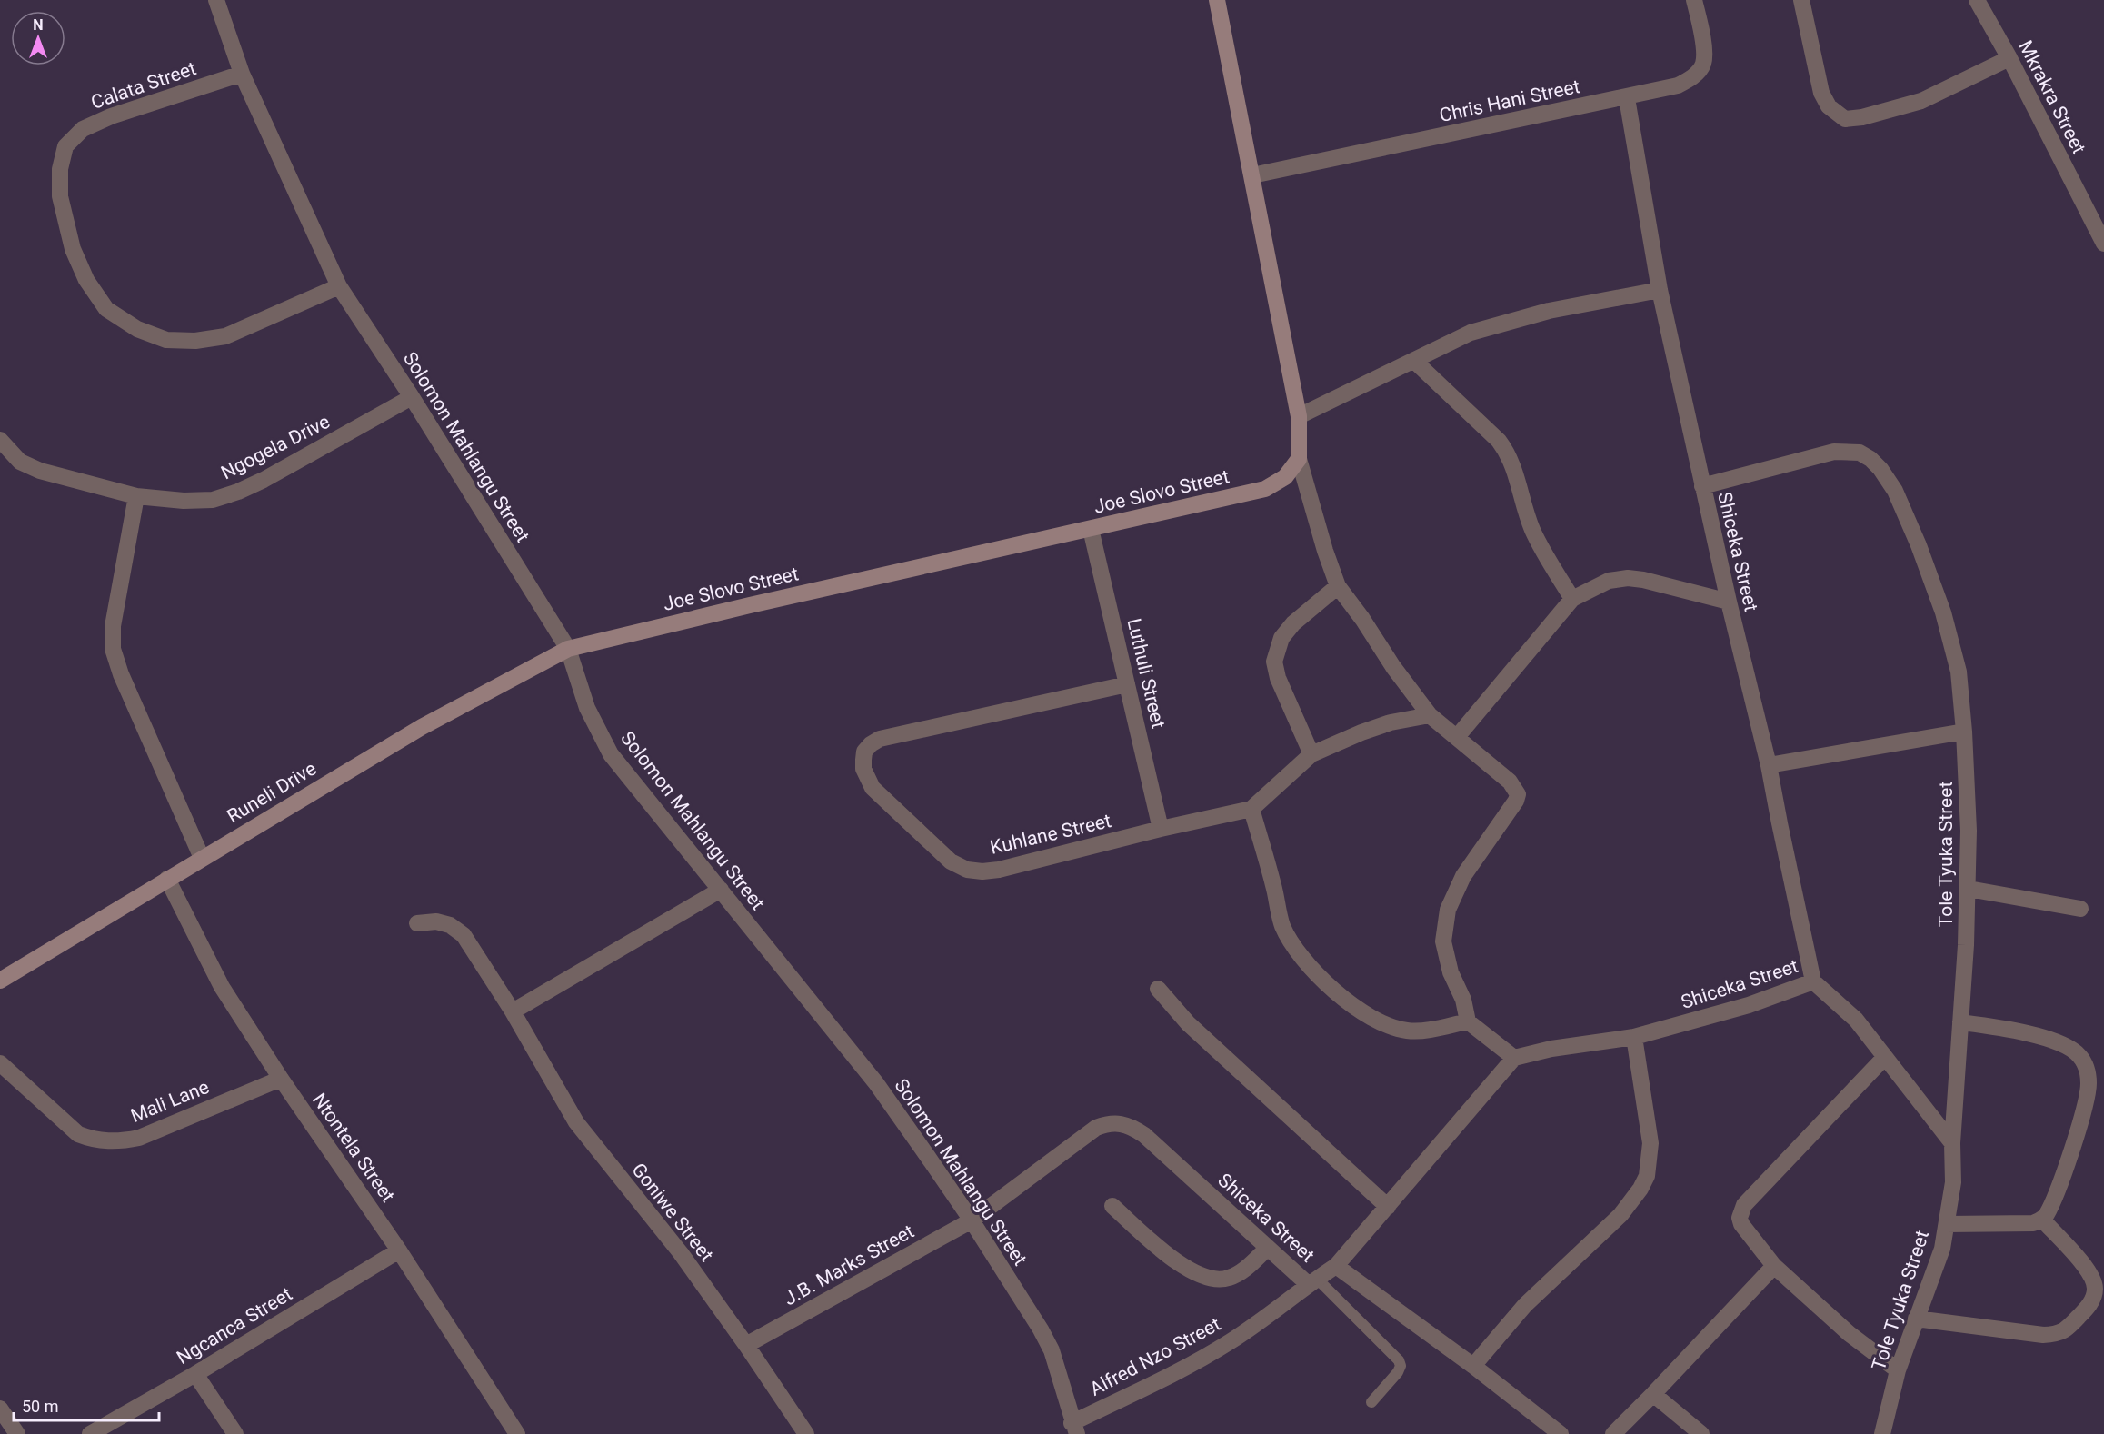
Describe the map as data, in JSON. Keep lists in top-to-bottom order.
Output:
{
  "streets": {
    "street": [
      "Calata Street",
      "Mkrakra Street",
      "Chris Hani Street",
      "Ngogela Drive",
      "Solomon Mahlangu Street",
      "Joe Slovo Street",
      "Shiceka Street",
      "Luthuli Street",
      "Runeli Drive",
      "Kuhlane Street",
      "Tole Tyuka Street",
      "Mali Lane",
      "Ntontela Street",
      "Goniwe Street",
      "J.B. Marks Street",
      "Ngcanca Street",
      "Alfred Nzo Street"
    ]
  },
  "crossings": [
    ["Calata Street", "Solomon Mahlangu Street"],
    ["Chris Hani Street", "Shiceka Street"],
    ["Ngogela Drive", "Solomon Mahlangu Street"],
    ["Solomon Mahlangu Street", "Joe Slovo Street"],
    ["Solomon Mahlangu Street", "Shiceka Street"],
    ["Solomon Mahlangu Street", "Runeli Drive"],
    ["Solomon Mahlangu Street", "J.B. Marks Street"],
    ["Solomon Mahlangu Street", "Alfred Nzo Street"],
    ["Joe Slovo Street", "Luthuli Street"],
    ["Joe Slovo Street", "Runeli Drive"],
    ["Shiceka Street", "Tole Tyuka Street"],
    ["Shiceka Street", "J.B. Marks Street"],
    ["Shiceka Street", "Alfred Nzo Street"],
    ["Luthuli Street", "Kuhlane Street"],
    ["Runeli Drive", "Ntontela Street"],
    ["Mali Lane", "Ntontela Street"],
    ["Ntontela Street", "Ngcanca Street"],
    ["Goniwe Street", "J.B. Marks Street"]
  ],
  "scale_bar": "50 m",
  "north": "top"
}
